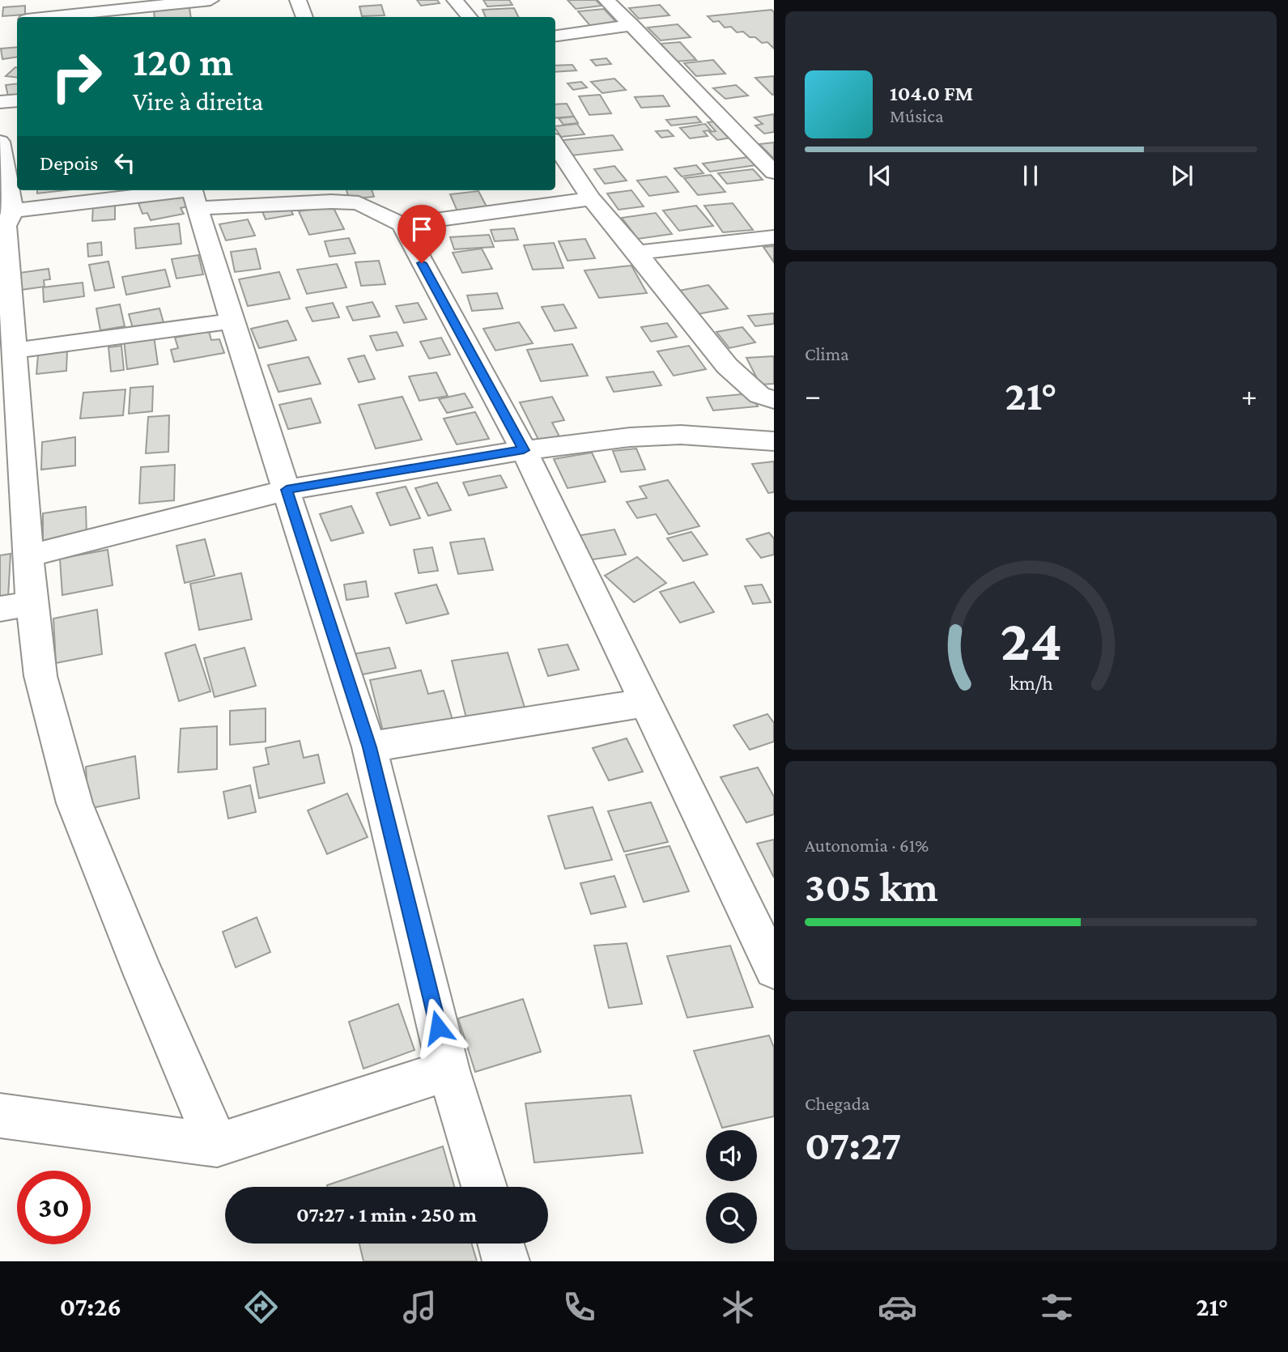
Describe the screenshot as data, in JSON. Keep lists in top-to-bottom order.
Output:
{
  "page": {
    "turn": ["120 m", "Vire à direita"],
    "song": ["104.0 FM", "Música"],
    "then": "Depois",
    "tile": [
      "Clima",
      ["Autonomia · 61%", "305 km"],
      ["Chegada", "07:27"]
    ],
    "heat": ["−", "21°", "+"],
    "limit": "30",
    "trip": "07:27 · 1 min · 250 m",
    "tabs": ["07:26", "21°"],
    "gauge": ["24", "km/h"]
  }
}
